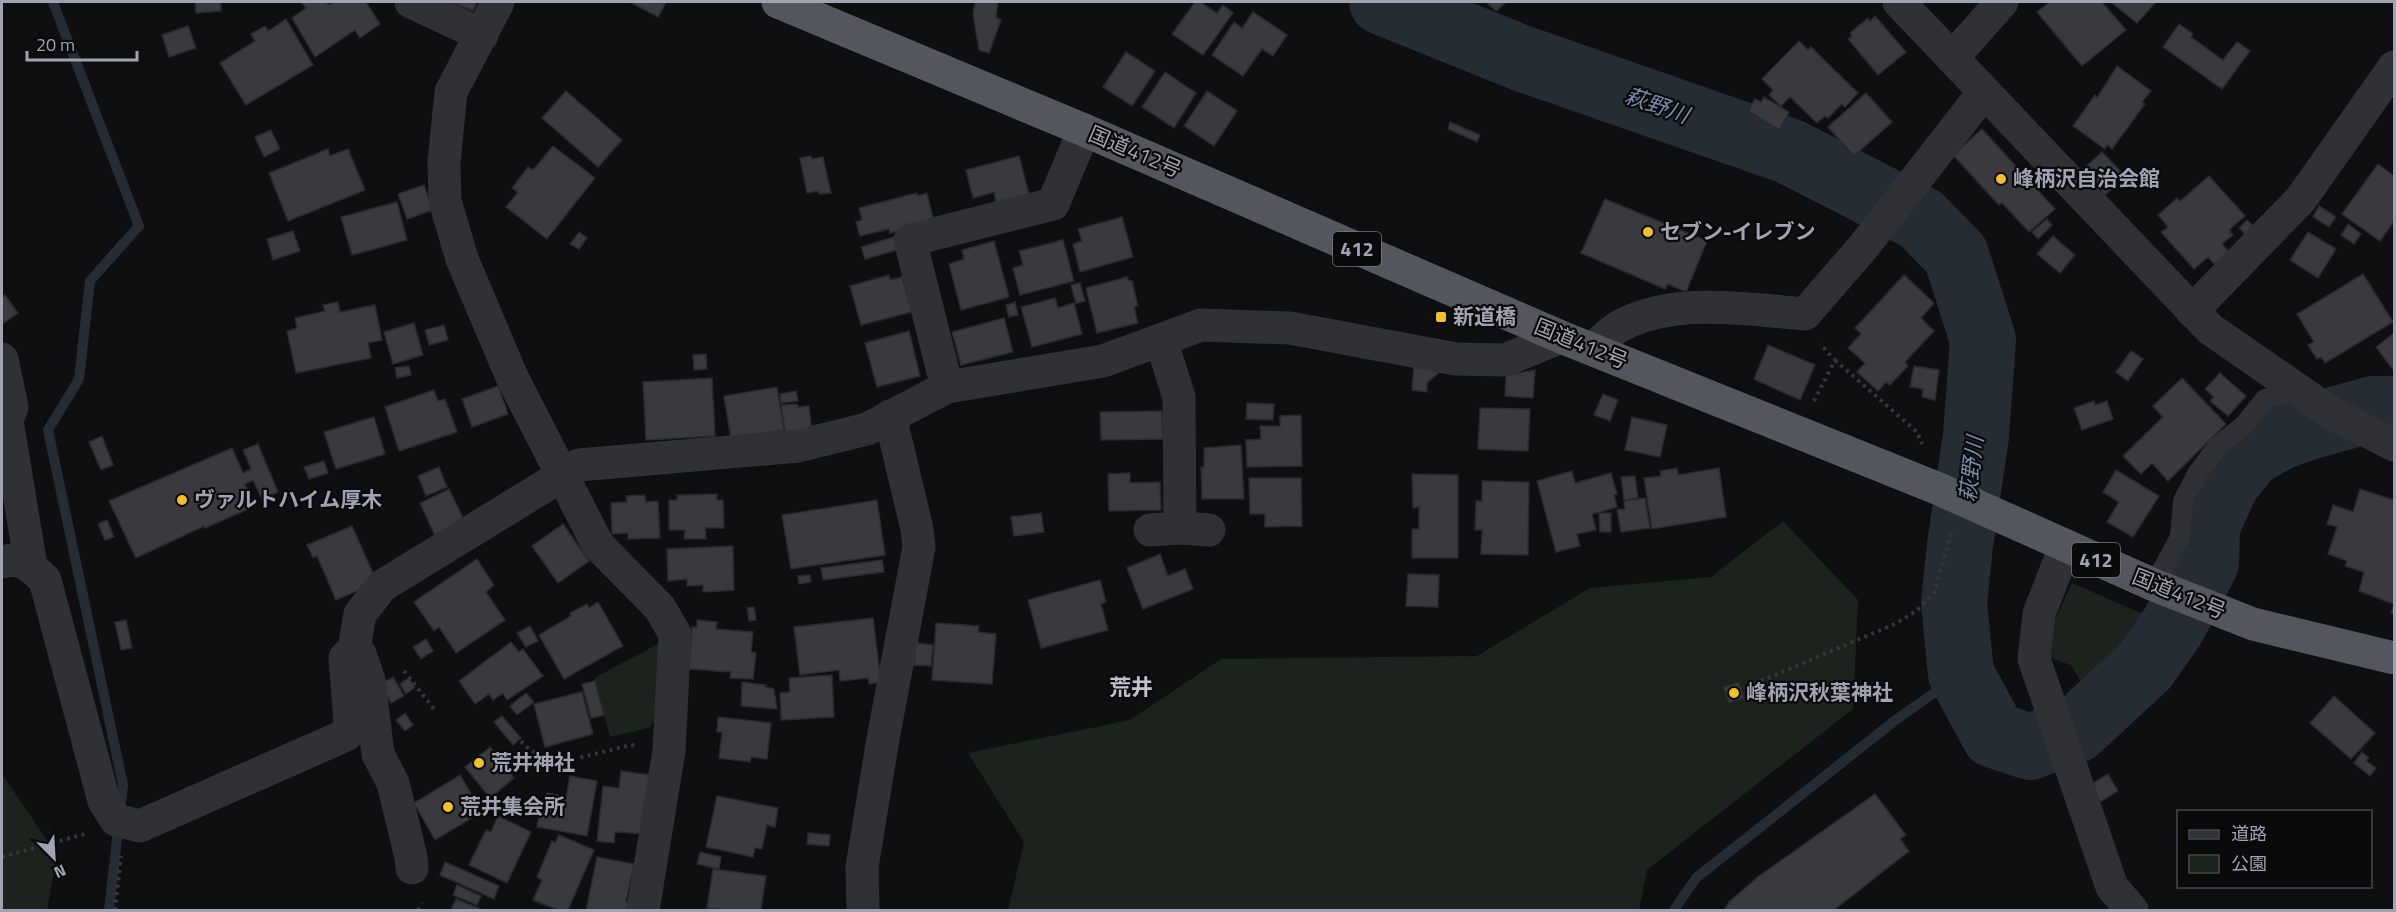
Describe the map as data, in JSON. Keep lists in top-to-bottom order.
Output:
{
  "streets": {
    "highway": ["国道412号", "412"]
  },
  "districts": ["荒井"],
  "water": ["萩野川"],
  "places": {
    "other": [
      "峰柄沢自治会館",
      "セブン-イレブン",
      "ヴァルトハイム厚木",
      "峰柄沢秋葉神社",
      "荒井神社",
      "荒井集会所"
    ],
    "transit": ["新道橋"]
  },
  "legend": ["道路", "公園"],
  "scale_bar": "20 m",
  "north": "bottom right"
}
